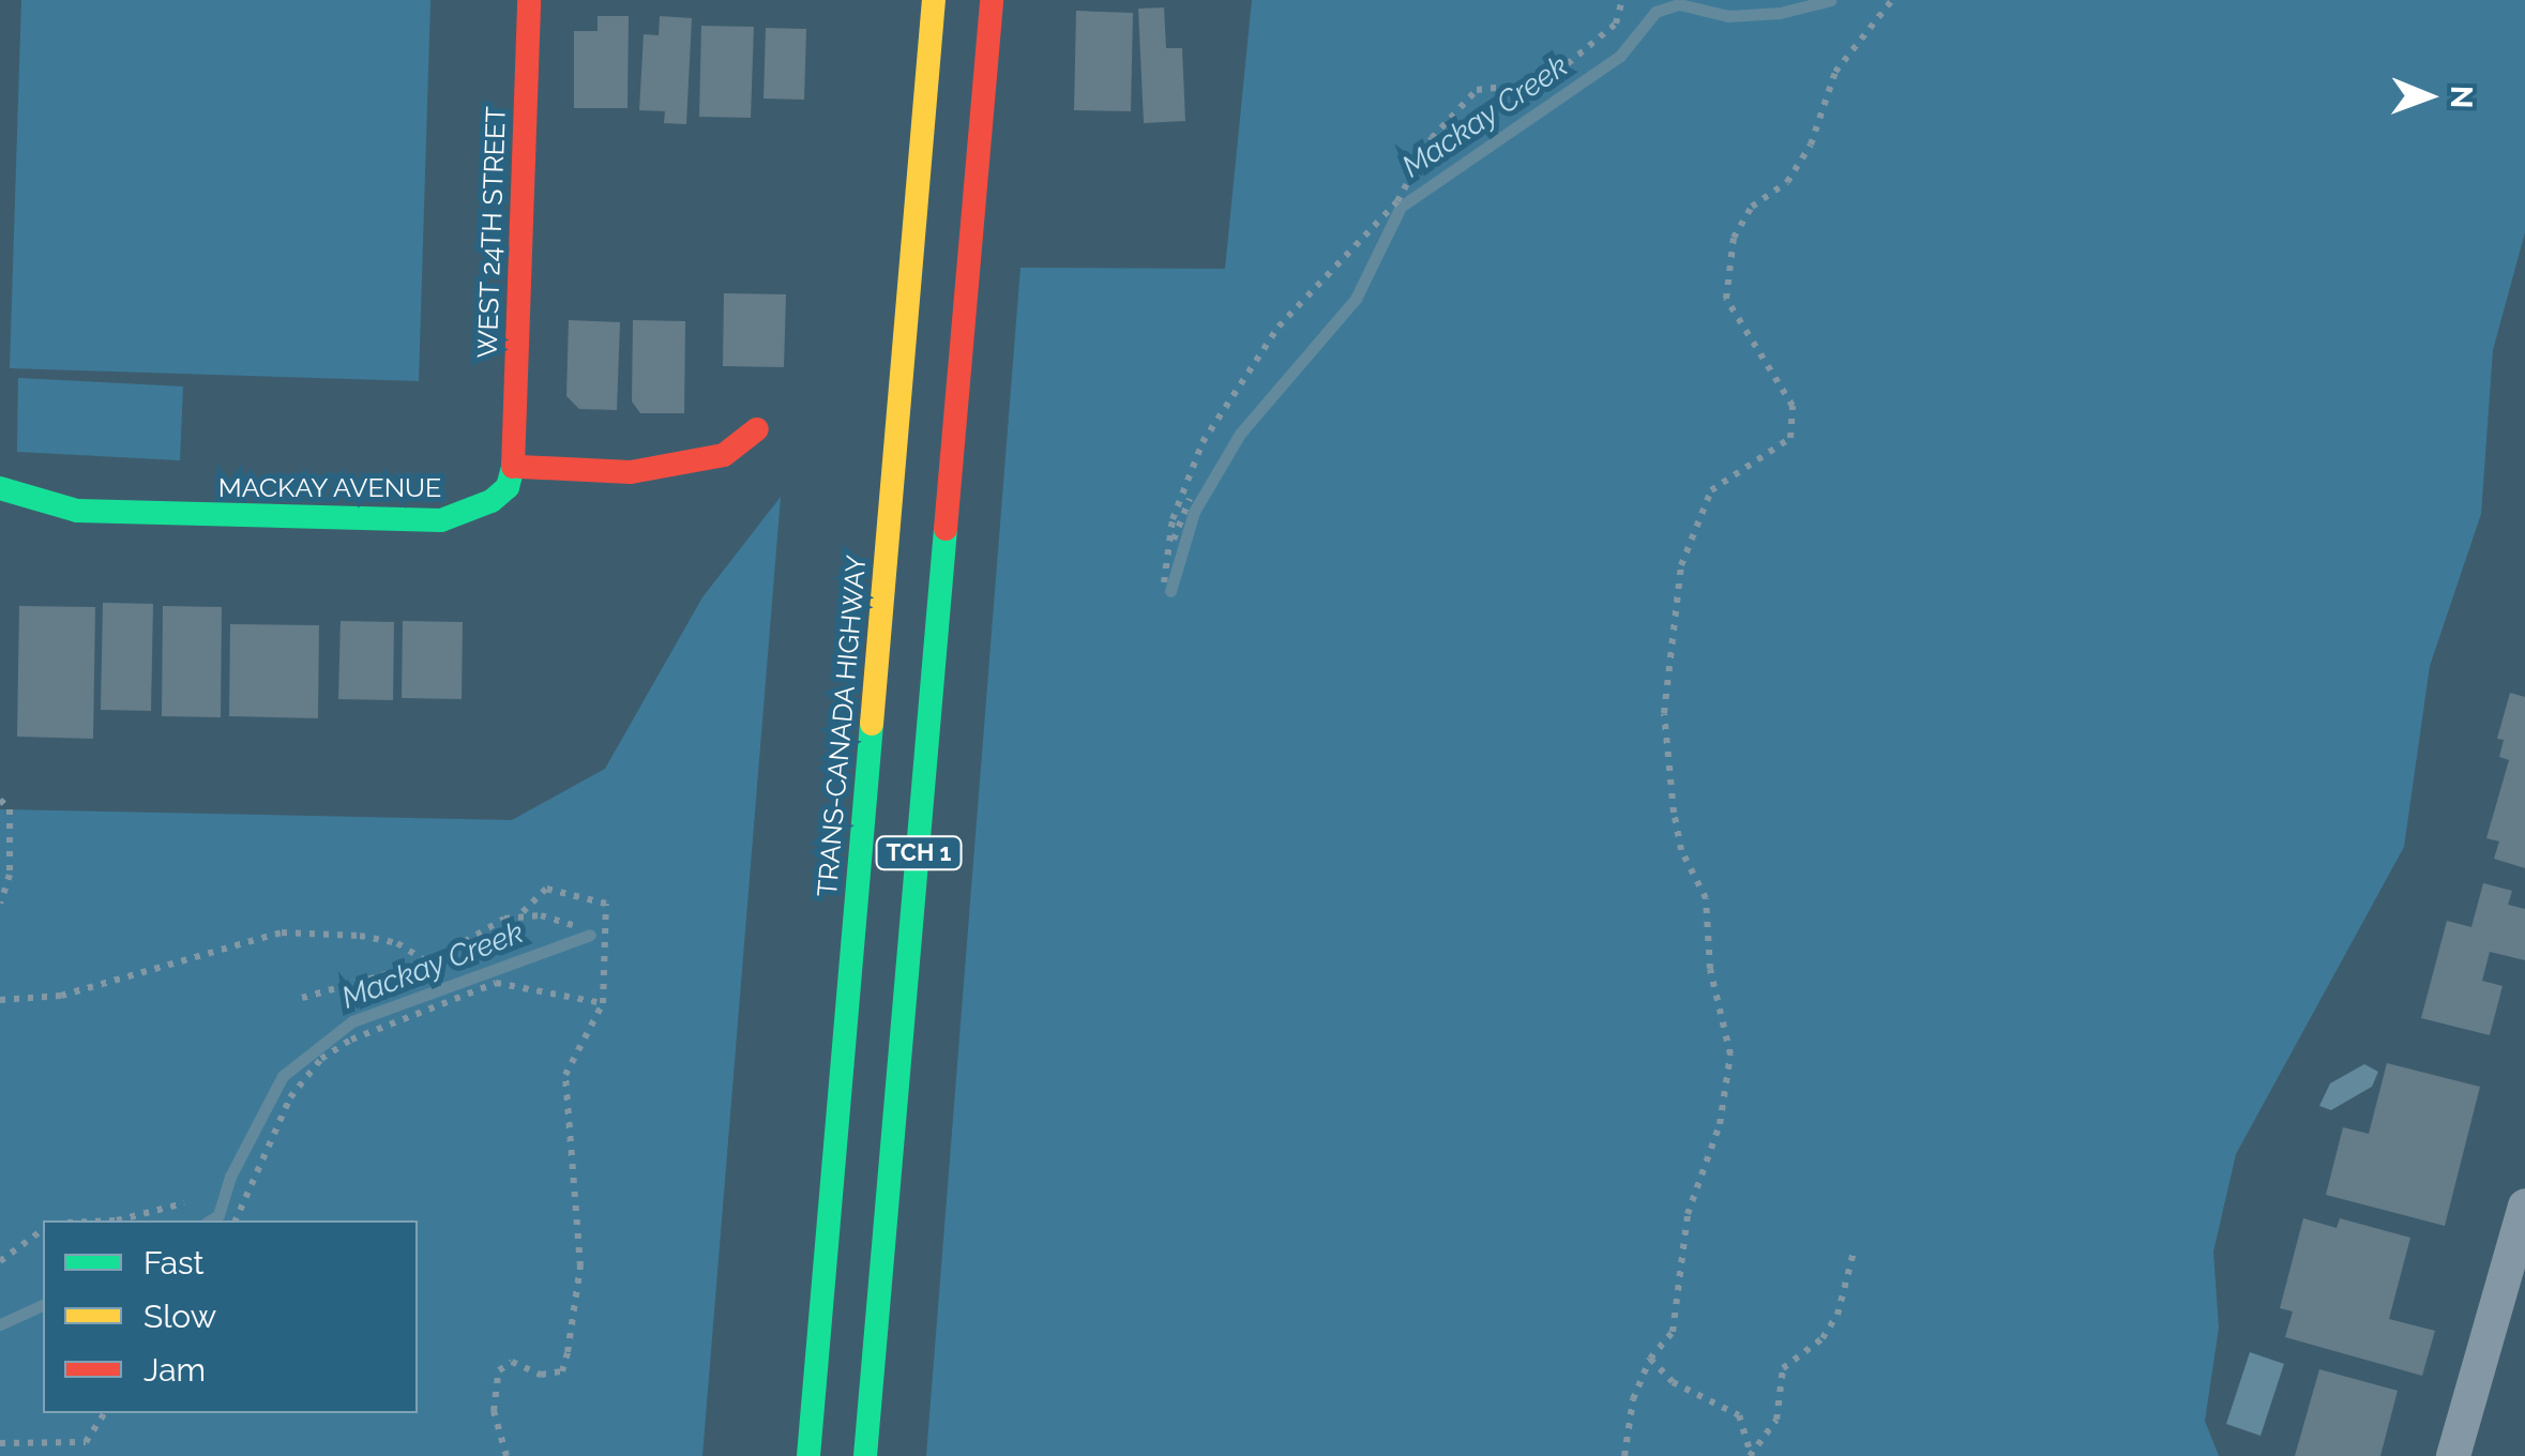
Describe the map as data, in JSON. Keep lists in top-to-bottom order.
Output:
{
  "streets": {
    "main road": [
      "WEST 24TH STREET",
      "MACKAY AVENUE",
      "TRANS-CANADA HIGHWAY",
      "TCH 1"
    ]
  },
  "crossings": [
    ["WEST 24TH STREET", "MACKAY AVENUE"]
  ],
  "water": ["Mackay Creek"],
  "legend": ["Fast", "Slow", "Jam"],
  "north": "right"
}
